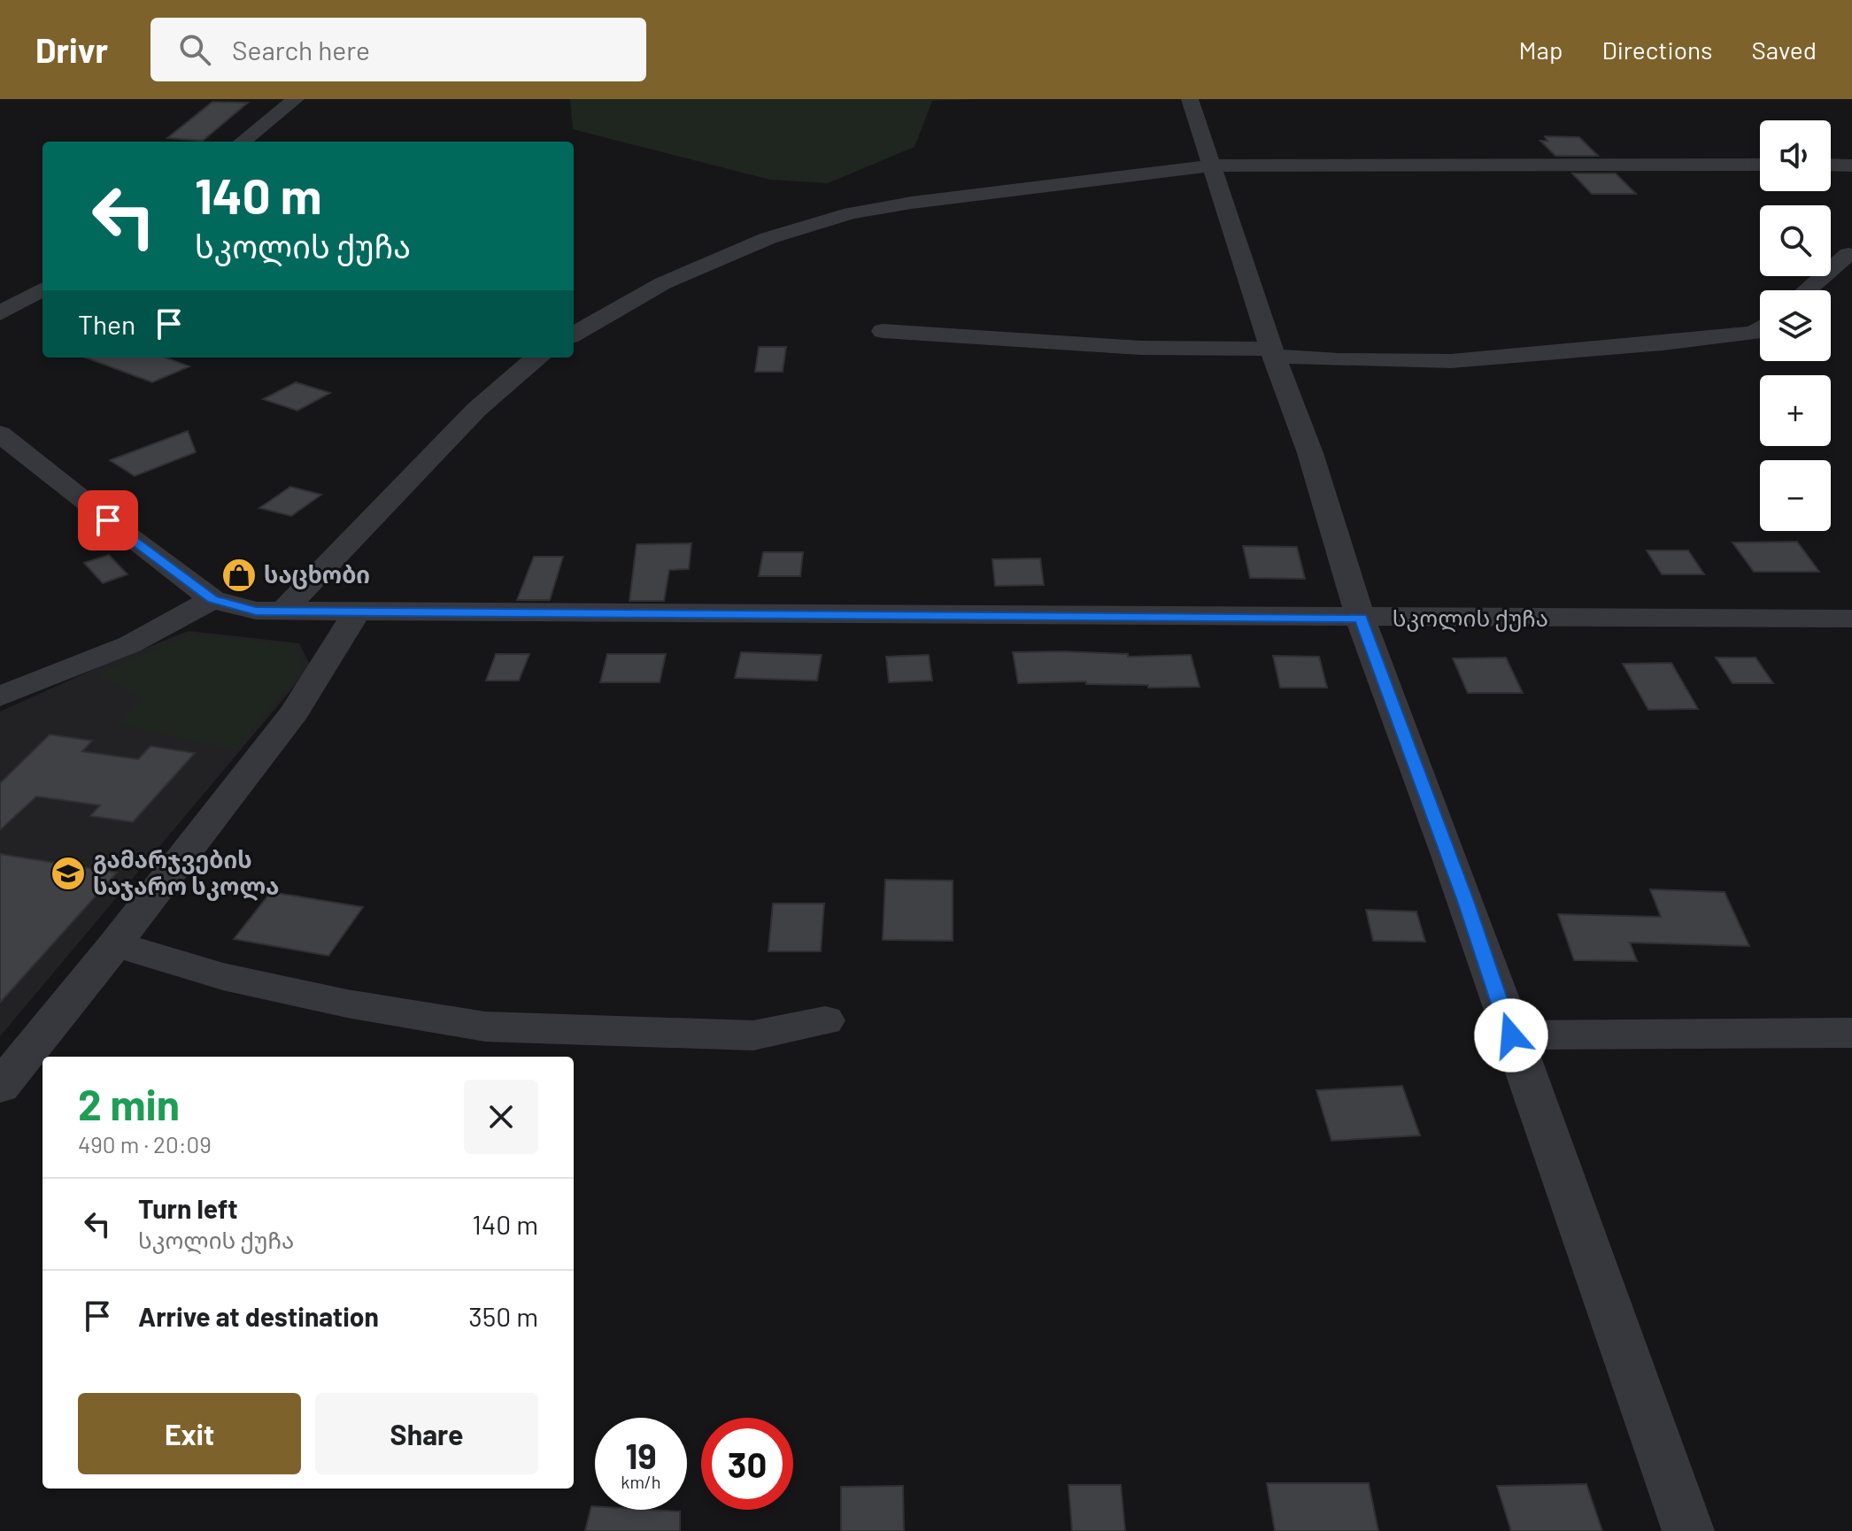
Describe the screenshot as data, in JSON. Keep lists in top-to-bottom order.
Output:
{
  "streets": {
    "street": ["სკოლის ქუჩა"]
  },
  "places": {
    "shop": ["საცხობი"],
    "school or university": ["გამარჯვების საჯარო სკოლა"]
  },
  "page": {
    "header": "Drivr",
    "search": "Search here",
    "nav": ["Map", "Directions", "Saved"],
    "map_buttons": ["+", "−"],
    "turn": ["140 m", "სკოლის ქუჩა"],
    "then": "Then",
    "heading": ["2 min", "490 m · 20:09"],
    "list": [
      {
        "name": "Turn left",
        "note": "სკოლის ქუჩა",
        "value": "140 m"
      },
      {
        "name": "Arrive at destination",
        "value": "350 m"
      }
    ],
    "buttons": ["Exit", "Share"],
    "speed": "19 km/h",
    "limit": "30"
  }
}
